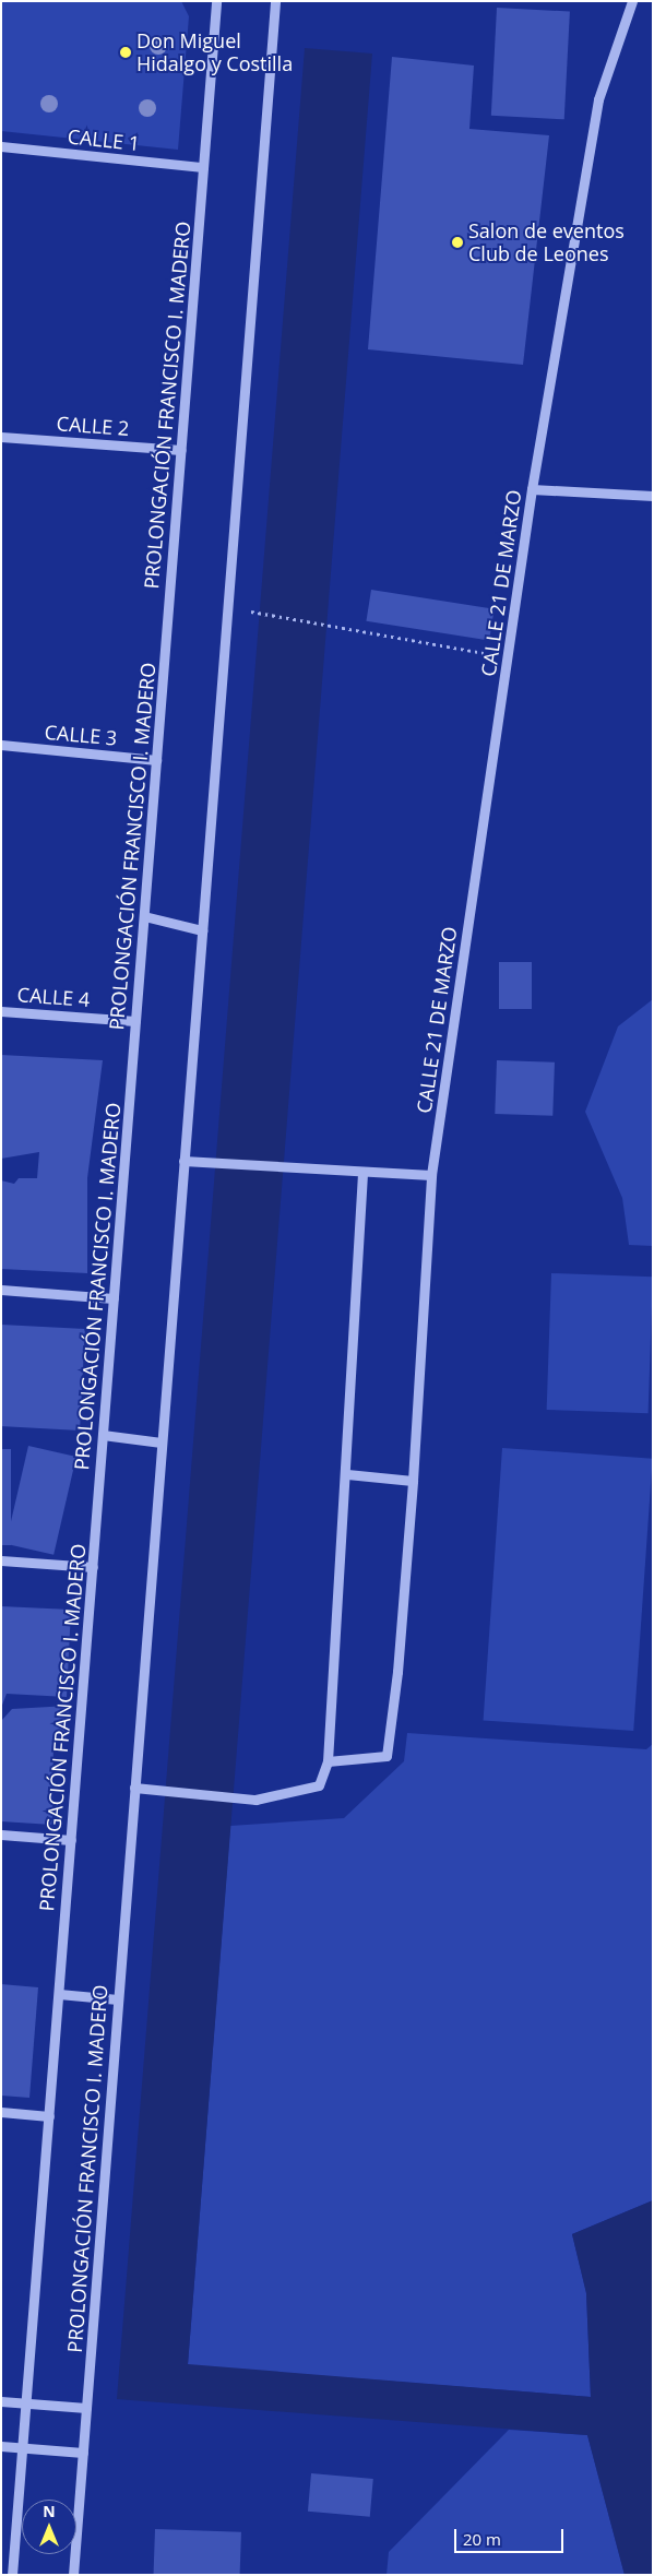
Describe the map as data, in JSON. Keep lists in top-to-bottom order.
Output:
{
  "streets": {
    "street": [
      "CALLE 1",
      "PROLONGACIÓN FRANCISCO I. MADERO",
      "CALLE 2",
      "CALLE 21 DE MARZO",
      "CALLE 3",
      "CALLE 4"
    ]
  },
  "crossings": [
    ["CALLE 1", "PROLONGACIÓN FRANCISCO I. MADERO"],
    ["PROLONGACIÓN FRANCISCO I. MADERO", "CALLE 2"],
    ["PROLONGACIÓN FRANCISCO I. MADERO", "CALLE 3"],
    ["PROLONGACIÓN FRANCISCO I. MADERO", "CALLE 4"]
  ],
  "places": ["Don Miguel Hidalgo y Costilla", "Salon de eventos Club de Leones"],
  "scale_bar": "20 m",
  "north": "top"
}
